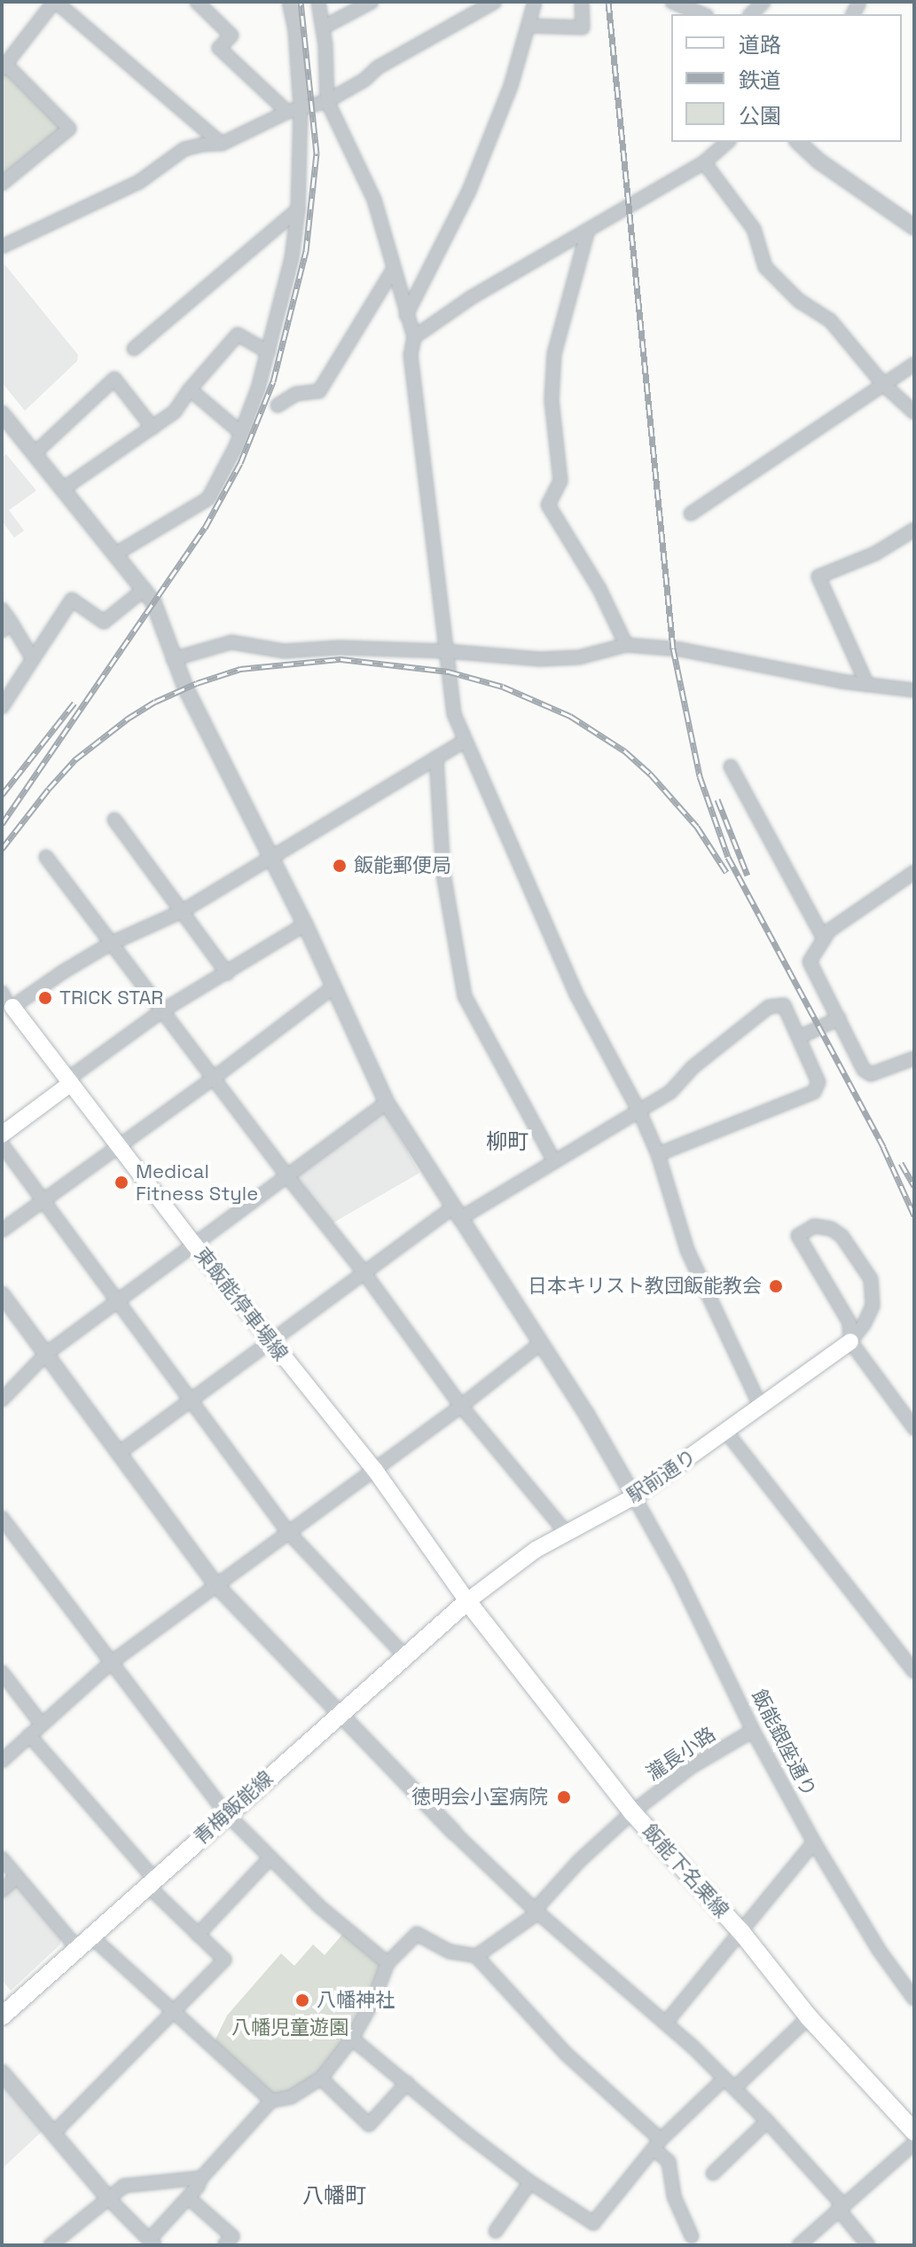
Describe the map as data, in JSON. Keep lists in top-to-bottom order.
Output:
{
  "streets": {
    "main road": [
      "東飯能停車場線",
      "駅前通り",
      "青梅飯能線",
      "飯能下名栗線"
    ],
    "street": ["飯能銀座通り", "瀧長小路"]
  },
  "crossings": [
    ["東飯能停車場線", "駅前通り"],
    ["東飯能停車場線", "青梅飯能線"],
    ["東飯能停車場線", "飯能下名栗線"],
    ["駅前通り", "飯能銀座通り"],
    ["駅前通り", "青梅飯能線"],
    ["駅前通り", "飯能下名栗線"],
    ["飯能銀座通り", "瀧長小路"],
    ["瀧長小路", "飯能下名栗線"],
    ["青梅飯能線", "飯能下名栗線"]
  ],
  "districts": ["柳町", "八幡町"],
  "parks": ["八幡児童遊園"],
  "places": [
    "飯能郵便局",
    "TRICK STAR",
    "Medical Fitness Style",
    "日本キリスト教団飯能教会",
    "徳明会小室病院",
    "八幡神社"
  ],
  "legend": ["道路", "鉄道", "公園"]
}
